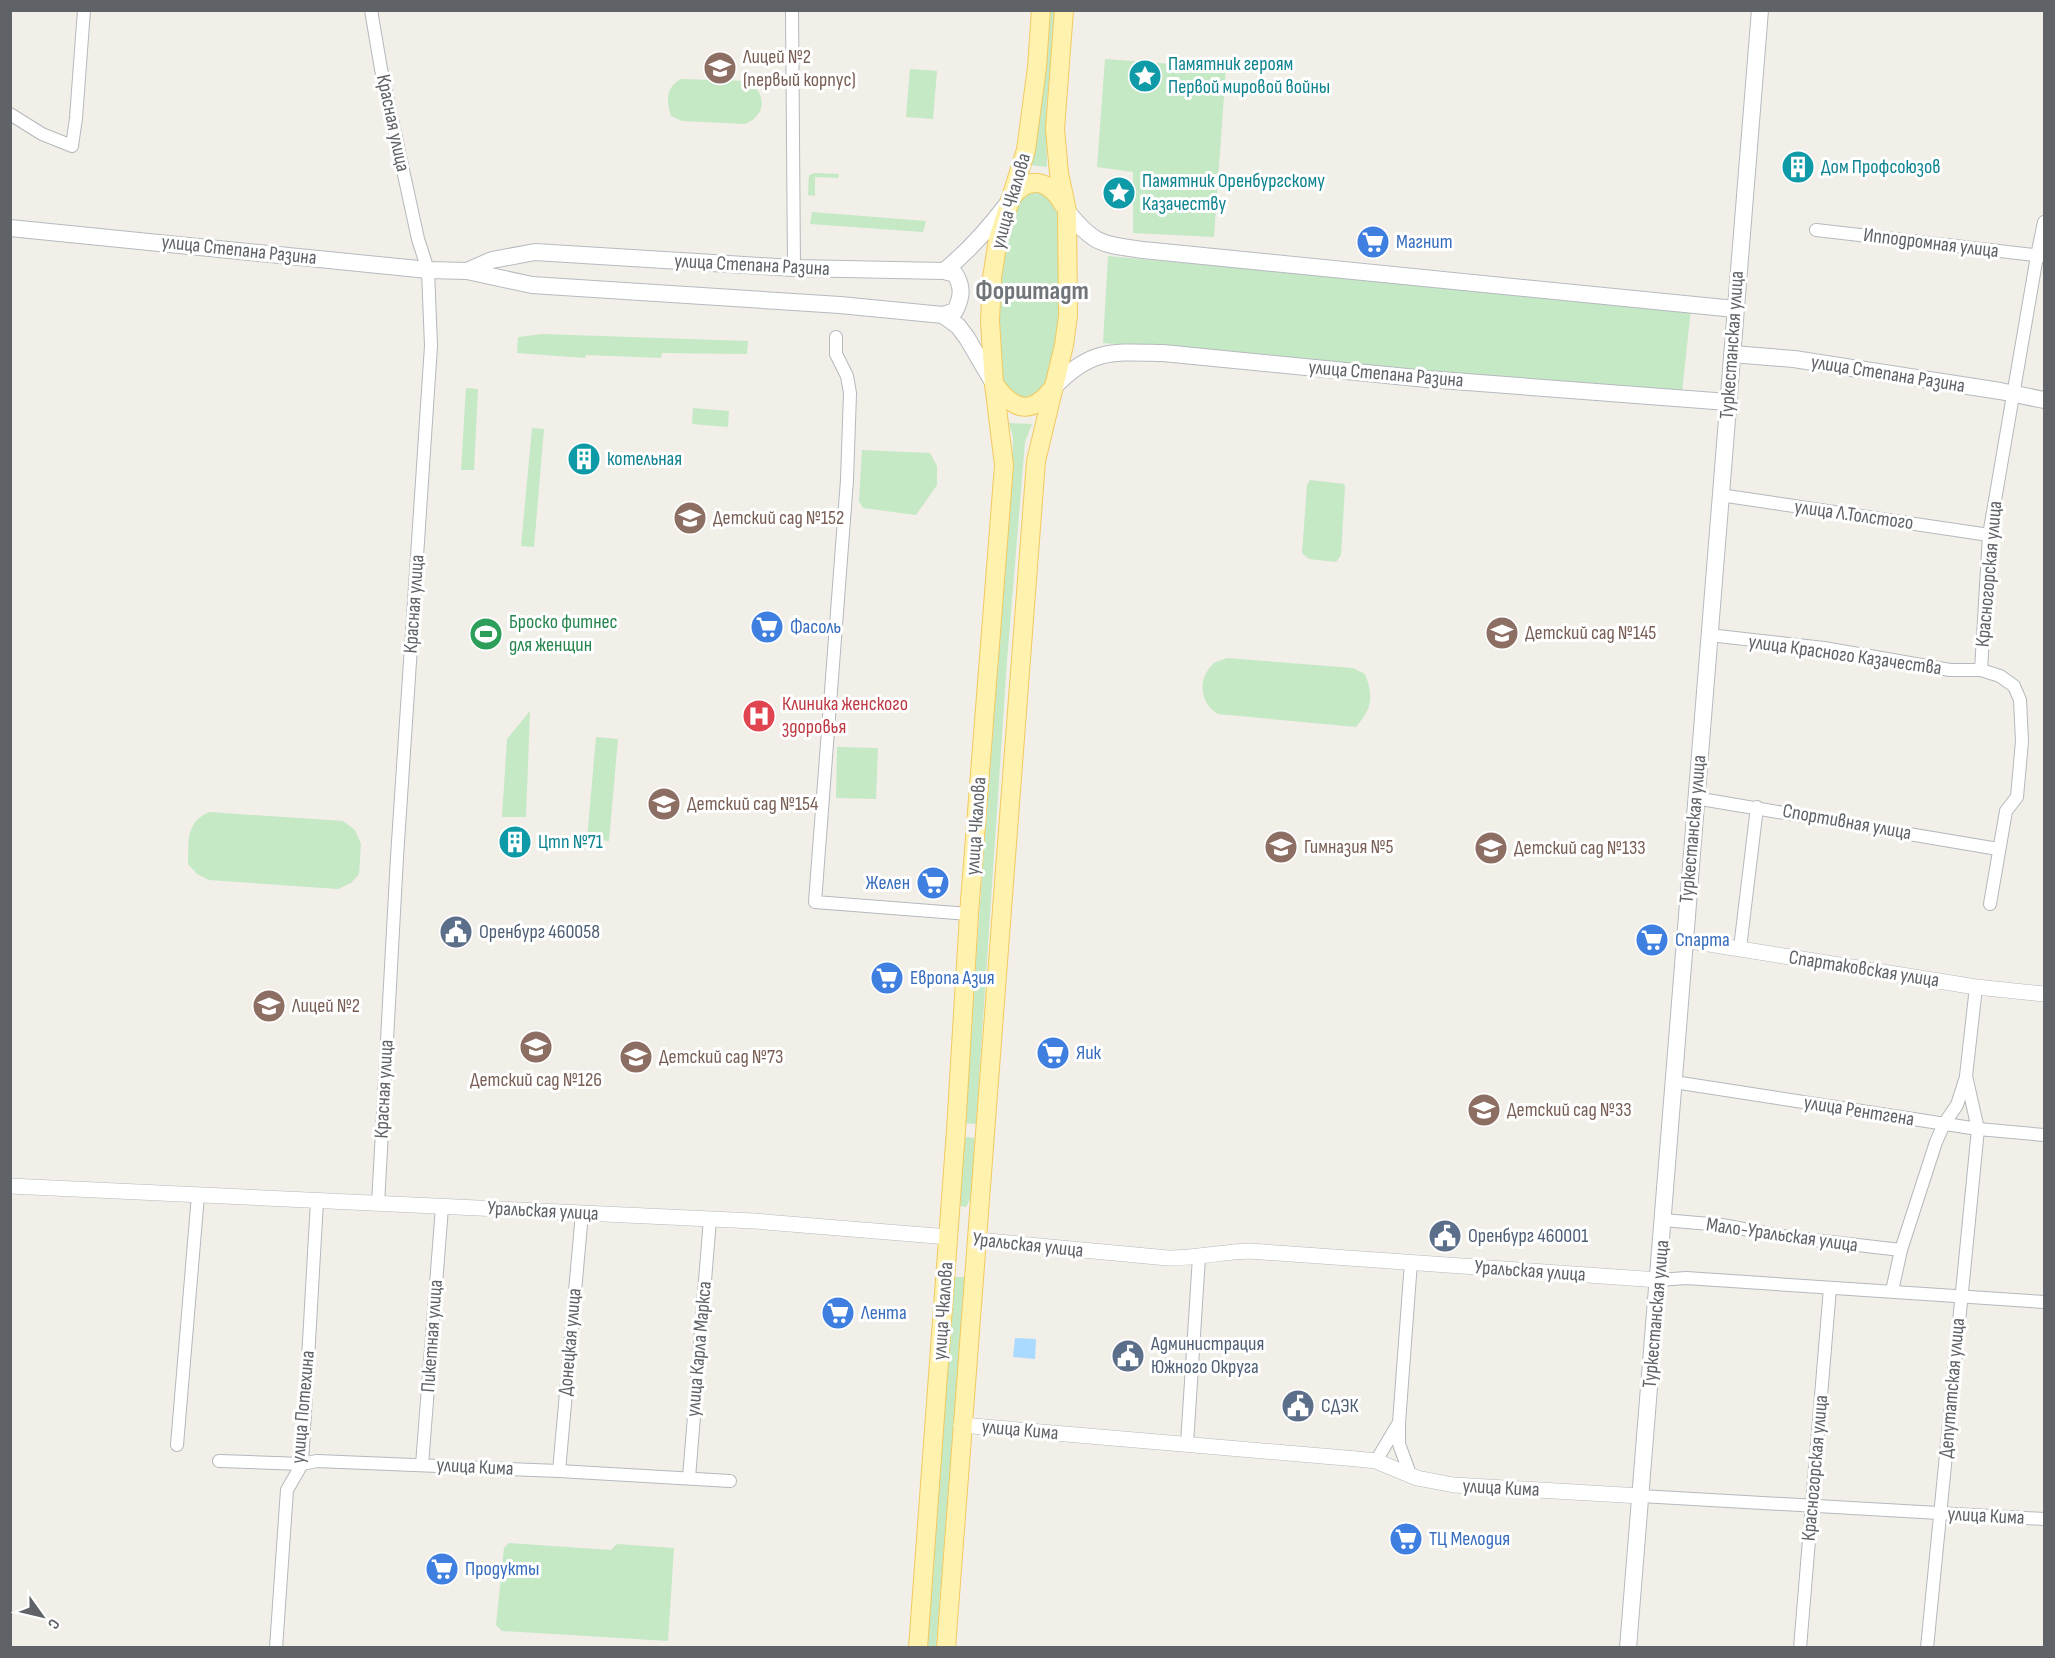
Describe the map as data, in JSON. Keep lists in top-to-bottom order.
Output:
{
  "streets": {
    "main road": [
      "улица Чкалова",
      "улица Степана Разина",
      "Туркестанская улица",
      "Уральская улица"
    ],
    "street": [
      "Красная улица",
      "Ипподромная улица",
      "улица Л.Толстого",
      "Красногорская улица",
      "улица Красного Казачества",
      "Спортивная улица",
      "Спартаковская улица",
      "улица Рентгена",
      "Мало-Уральская улица",
      "Пикетная улица",
      "Донецкая улица",
      "улица Карла Маркса",
      "Депутатская улица",
      "улица Потехина",
      "улица Кима"
    ]
  },
  "crossings": [
    ["Красная улица", "улица Степана Разина"],
    ["Красная улица", "Уральская улица"],
    ["улица Чкалова", "улица Степана Разина"],
    ["улица Чкалова", "Уральская улица"],
    ["улица Чкалова", "улица Кима"],
    ["Ипподромная улица", "Красногорская улица"],
    ["улица Степана Разина", "Туркестанская улица"],
    ["улица Степана Разина", "Красногорская улица"],
    ["Туркестанская улица", "улица Л.Толстого"],
    ["Туркестанская улица", "улица Красного Казачества"],
    ["Туркестанская улица", "Спортивная улица"],
    ["Туркестанская улица", "Спартаковская улица"],
    ["Туркестанская улица", "улица Рентгена"],
    ["Туркестанская улица", "Уральская улица"],
    ["Туркестанская улица", "Мало-Уральская улица"],
    ["Туркестанская улица", "улица Кима"],
    ["улица Л.Толстого", "Красногорская улица"],
    ["Красногорская улица", "улица Красного Казачества"],
    ["Красногорская улица", "Спортивная улица"],
    ["Красногорская улица", "Уральская улица"],
    ["Красногорская улица", "улица Кима"],
    ["улица Рентгена", "Депутатская улица"],
    ["Уральская улица", "Пикетная улица"],
    ["Уральская улица", "Донецкая улица"],
    ["Уральская улица", "улица Карла Маркса"],
    ["Уральская улица", "Депутатская улица"],
    ["Уральская улица", "улица Потехина"],
    ["Пикетная улица", "улица Кима"],
    ["Донецкая улица", "улица Кима"],
    ["улица Карла Маркса", "улица Кима"],
    ["Депутатская улица", "улица Кима"],
    ["улица Потехина", "улица Кима"]
  ],
  "districts": ["Форштадт"],
  "places": {
    "school or university": [
      "Лицей №2 (первый корпус)",
      "Детский сад №152",
      "Детский сад №145",
      "Детский сад №154",
      "Гимназия №5",
      "Детский сад №133",
      "Лицей №2",
      "Детский сад №126",
      "Детский сад №73",
      "Детский сад №33"
    ],
    "place": ["Памятник героям Первой мировой войны", "Памятник Оренбургскому Казачеству"],
    "building": ["Дом Профсоюзов", "котельная", "Цтп №71"],
    "supermarket": [
      "Магнит",
      "Фасоль",
      "Желен",
      "Спарта",
      "Европа Азия",
      "Яик",
      "Лента",
      "ТЦ Мелодия",
      "Продукты"
    ],
    "sports": ["Броско фитнес для женщин"],
    "hospital": ["Клиника женского здоровья"],
    "public building": [
      "Оренбург 460058",
      "Оренбург 460001",
      "Администрация Южного Округа",
      "СДЭК"
    ]
  },
  "north": "bottom right"
}
